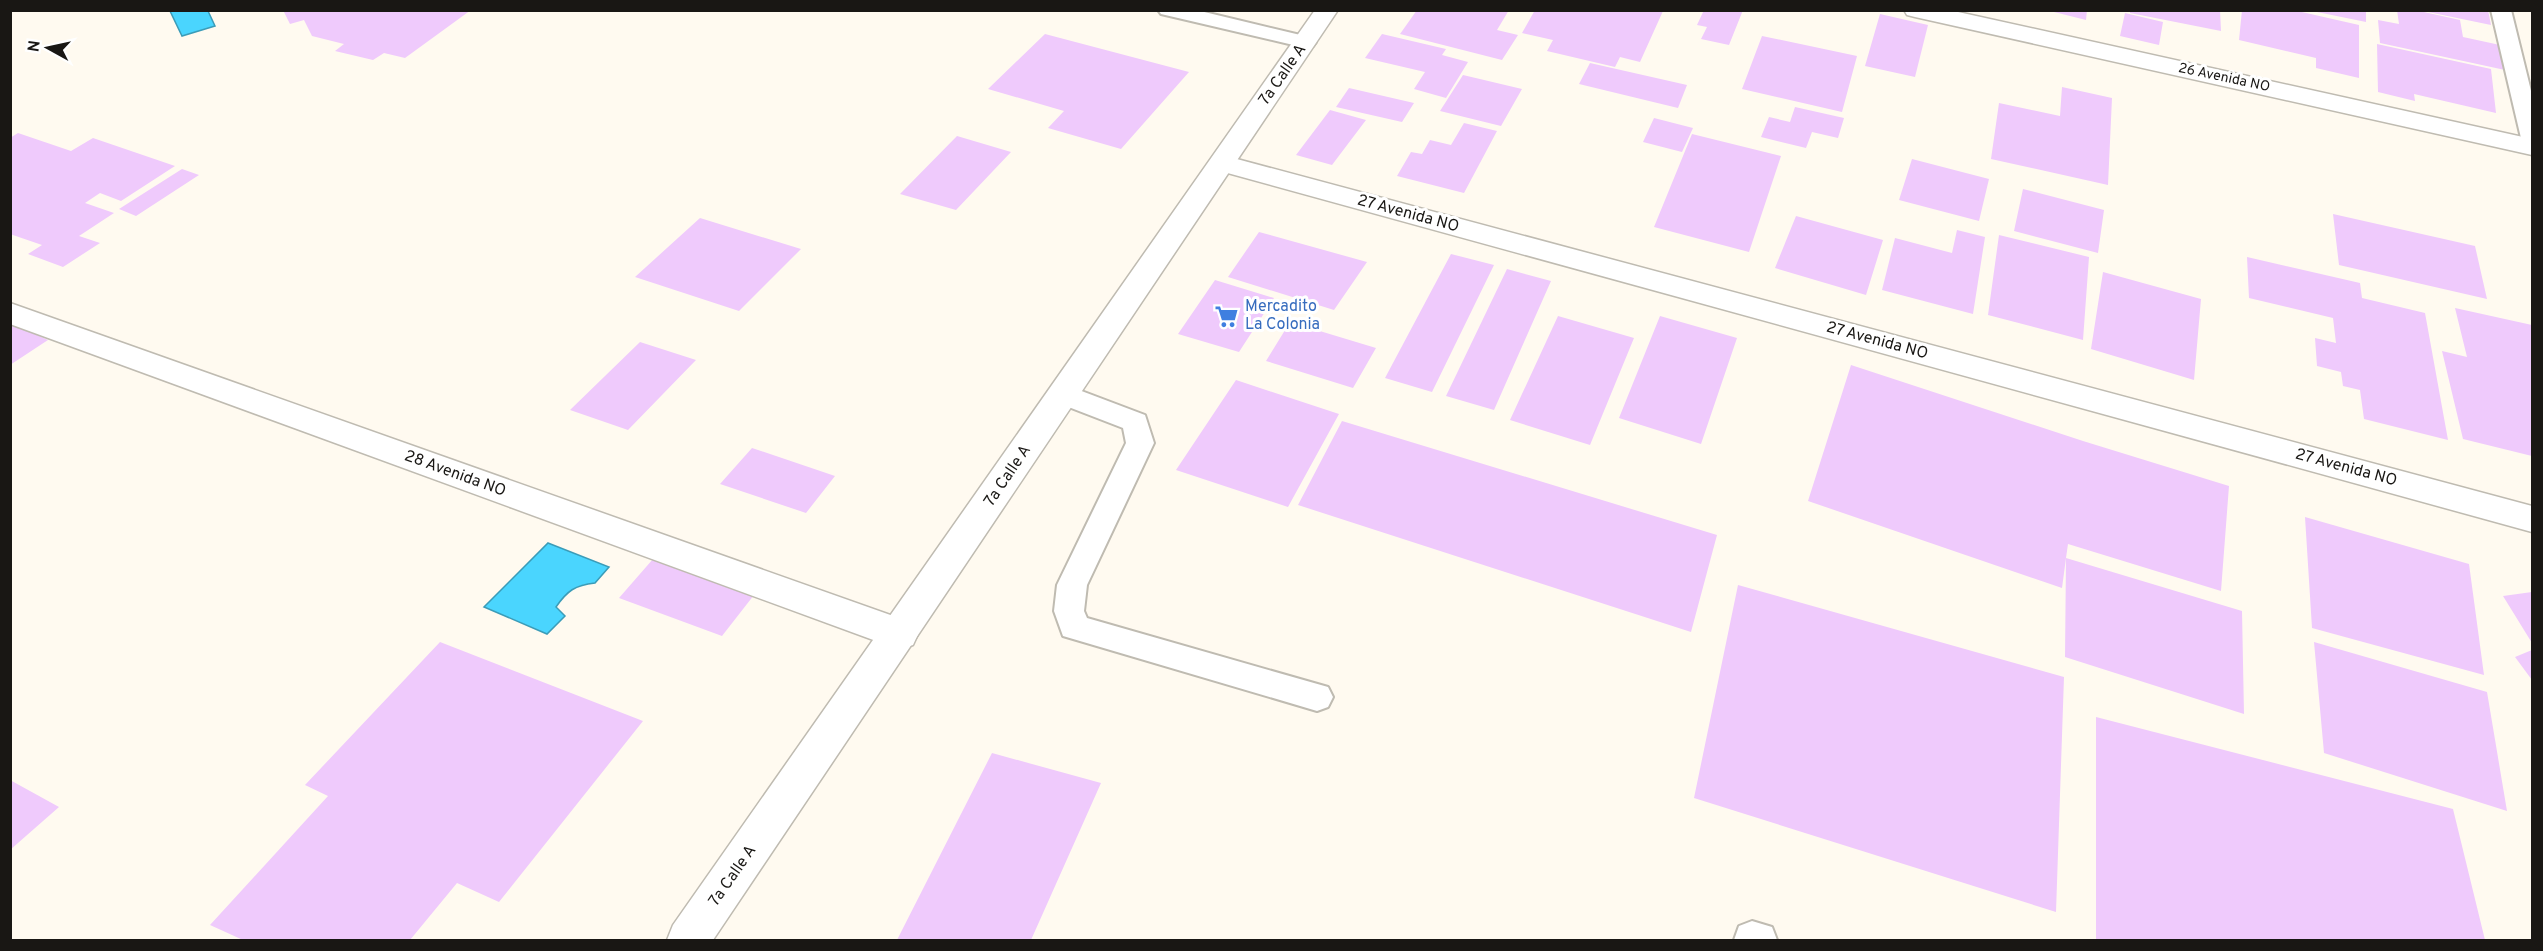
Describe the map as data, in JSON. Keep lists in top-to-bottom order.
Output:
{
  "streets": {
    "street": [
      "7a Calle A",
      "26 Avenida NO",
      "27 Avenida NO",
      "28 Avenida NO"
    ]
  },
  "crossings": [
    ["7a Calle A", "27 Avenida NO"],
    ["7a Calle A", "28 Avenida NO"]
  ],
  "places": {
    "supermarket": ["Mercadito La Colonia"]
  },
  "north": "left"
}
